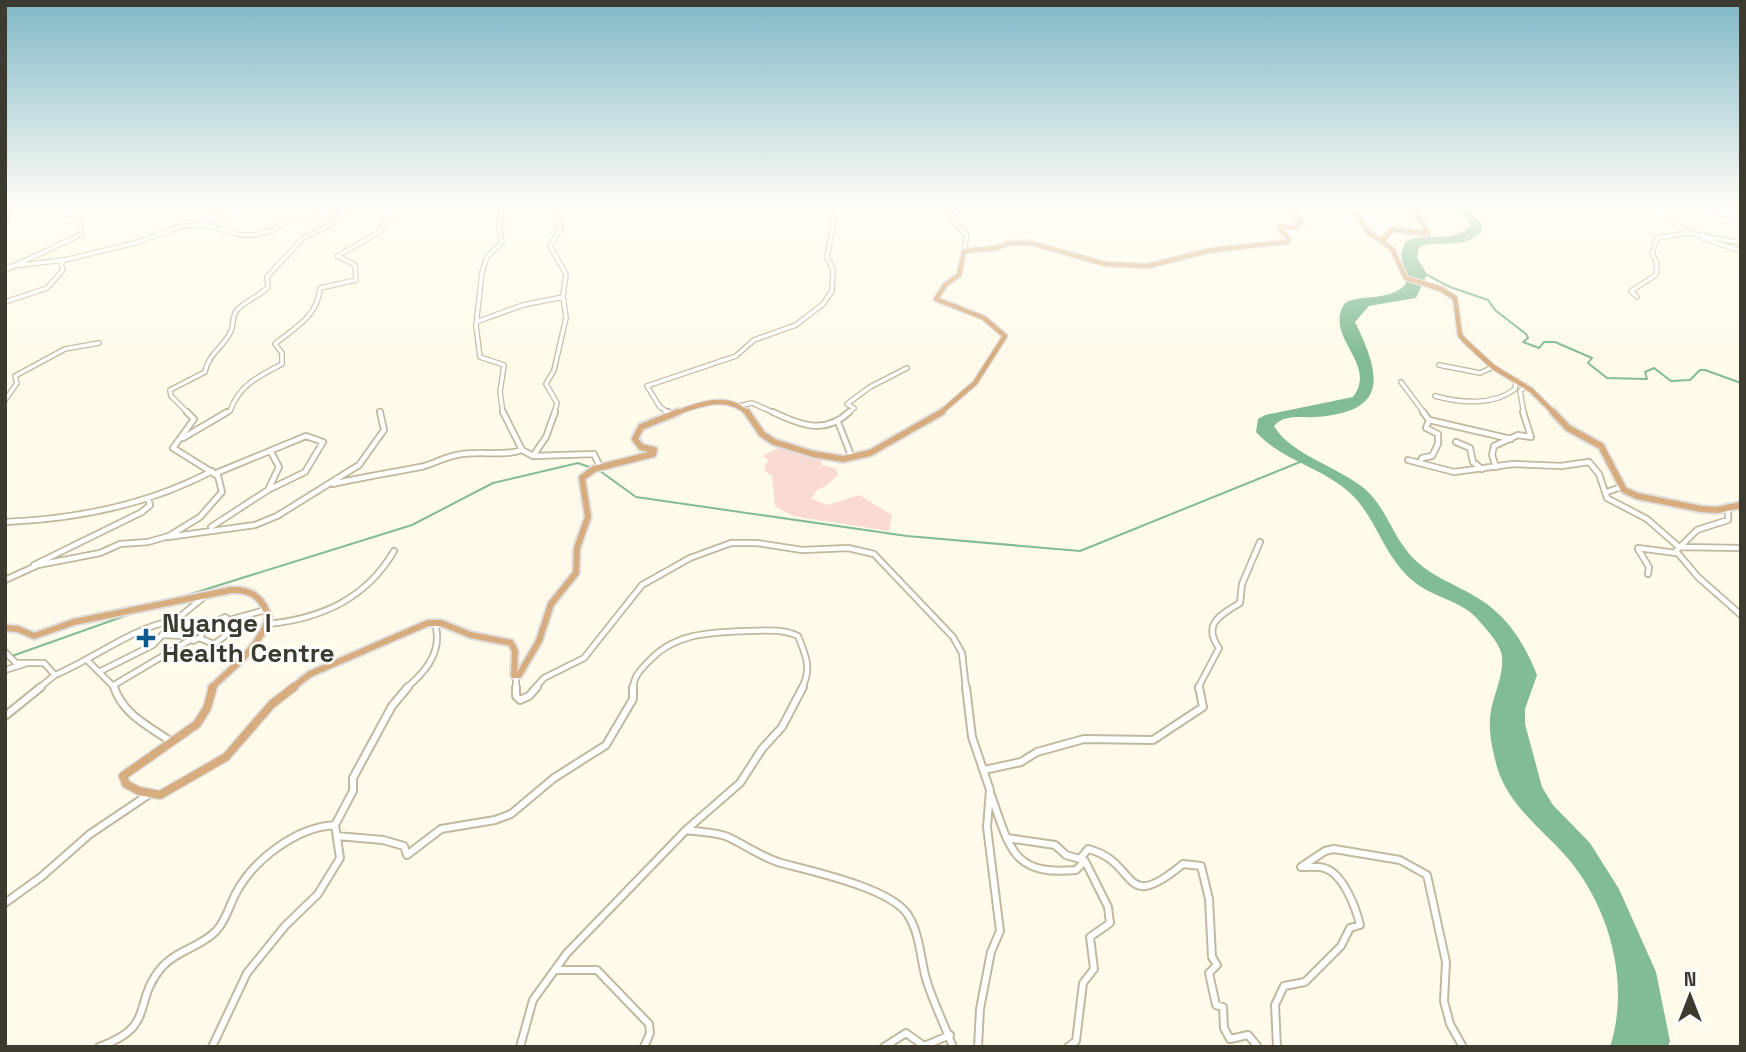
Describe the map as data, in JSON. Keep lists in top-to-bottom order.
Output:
{
  "places": {
    "health": ["Nyange I Health Centre"]
  },
  "north": "top"
}
